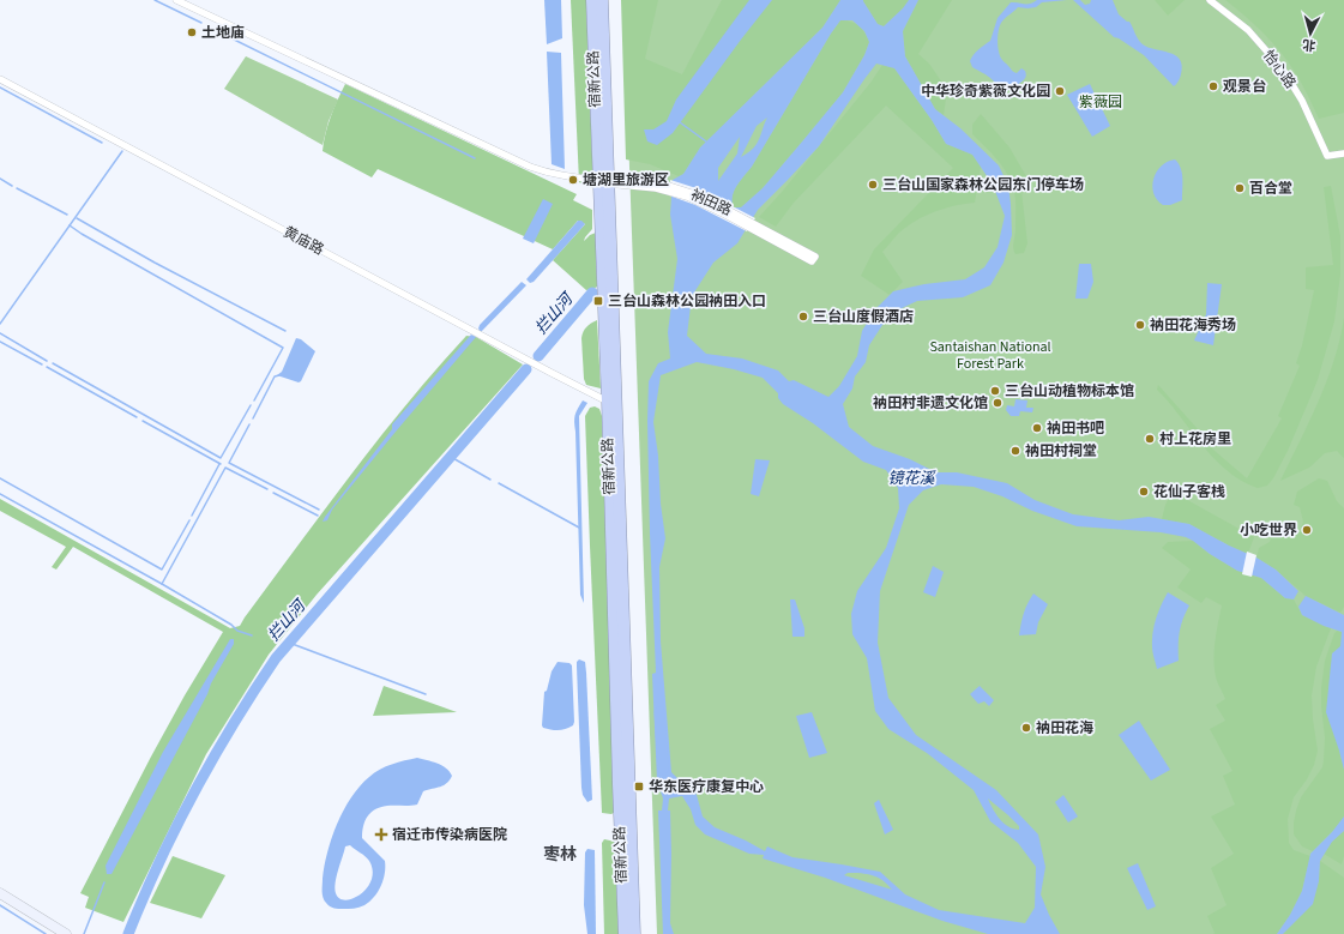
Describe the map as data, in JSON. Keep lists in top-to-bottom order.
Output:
{
  "streets": {
    "highway": ["宿新公路"],
    "street": ["怡心路", "衲田路", "黄庙路"]
  },
  "crossings": [
    ["宿新公路", "衲田路"],
    ["宿新公路", "黄庙路"]
  ],
  "districts": ["枣林"],
  "water": ["拦山河", "镜花溪"],
  "parks": ["紫薇园", "Santaishan National Forest Park"],
  "places": {
    "other": [
      "土地庙",
      "观景台",
      "中华珍奇紫薇文化园",
      "塘湖里旅游区",
      "三台山国家森林公园东门停车场",
      "百合堂",
      "三台山度假酒店",
      "衲田花海秀场",
      "三台山动植物标本馆",
      "衲田村非遗文化馆",
      "衲田书吧",
      "村上花房里",
      "衲田村祠堂",
      "花仙子客栈",
      "小吃世界",
      "衲田花海"
    ],
    "transit": ["三台山森林公园衲田入口", "华东医疗康复中心"],
    "health": ["宿迁市传染病医院"]
  },
  "north": "bottom"
}
